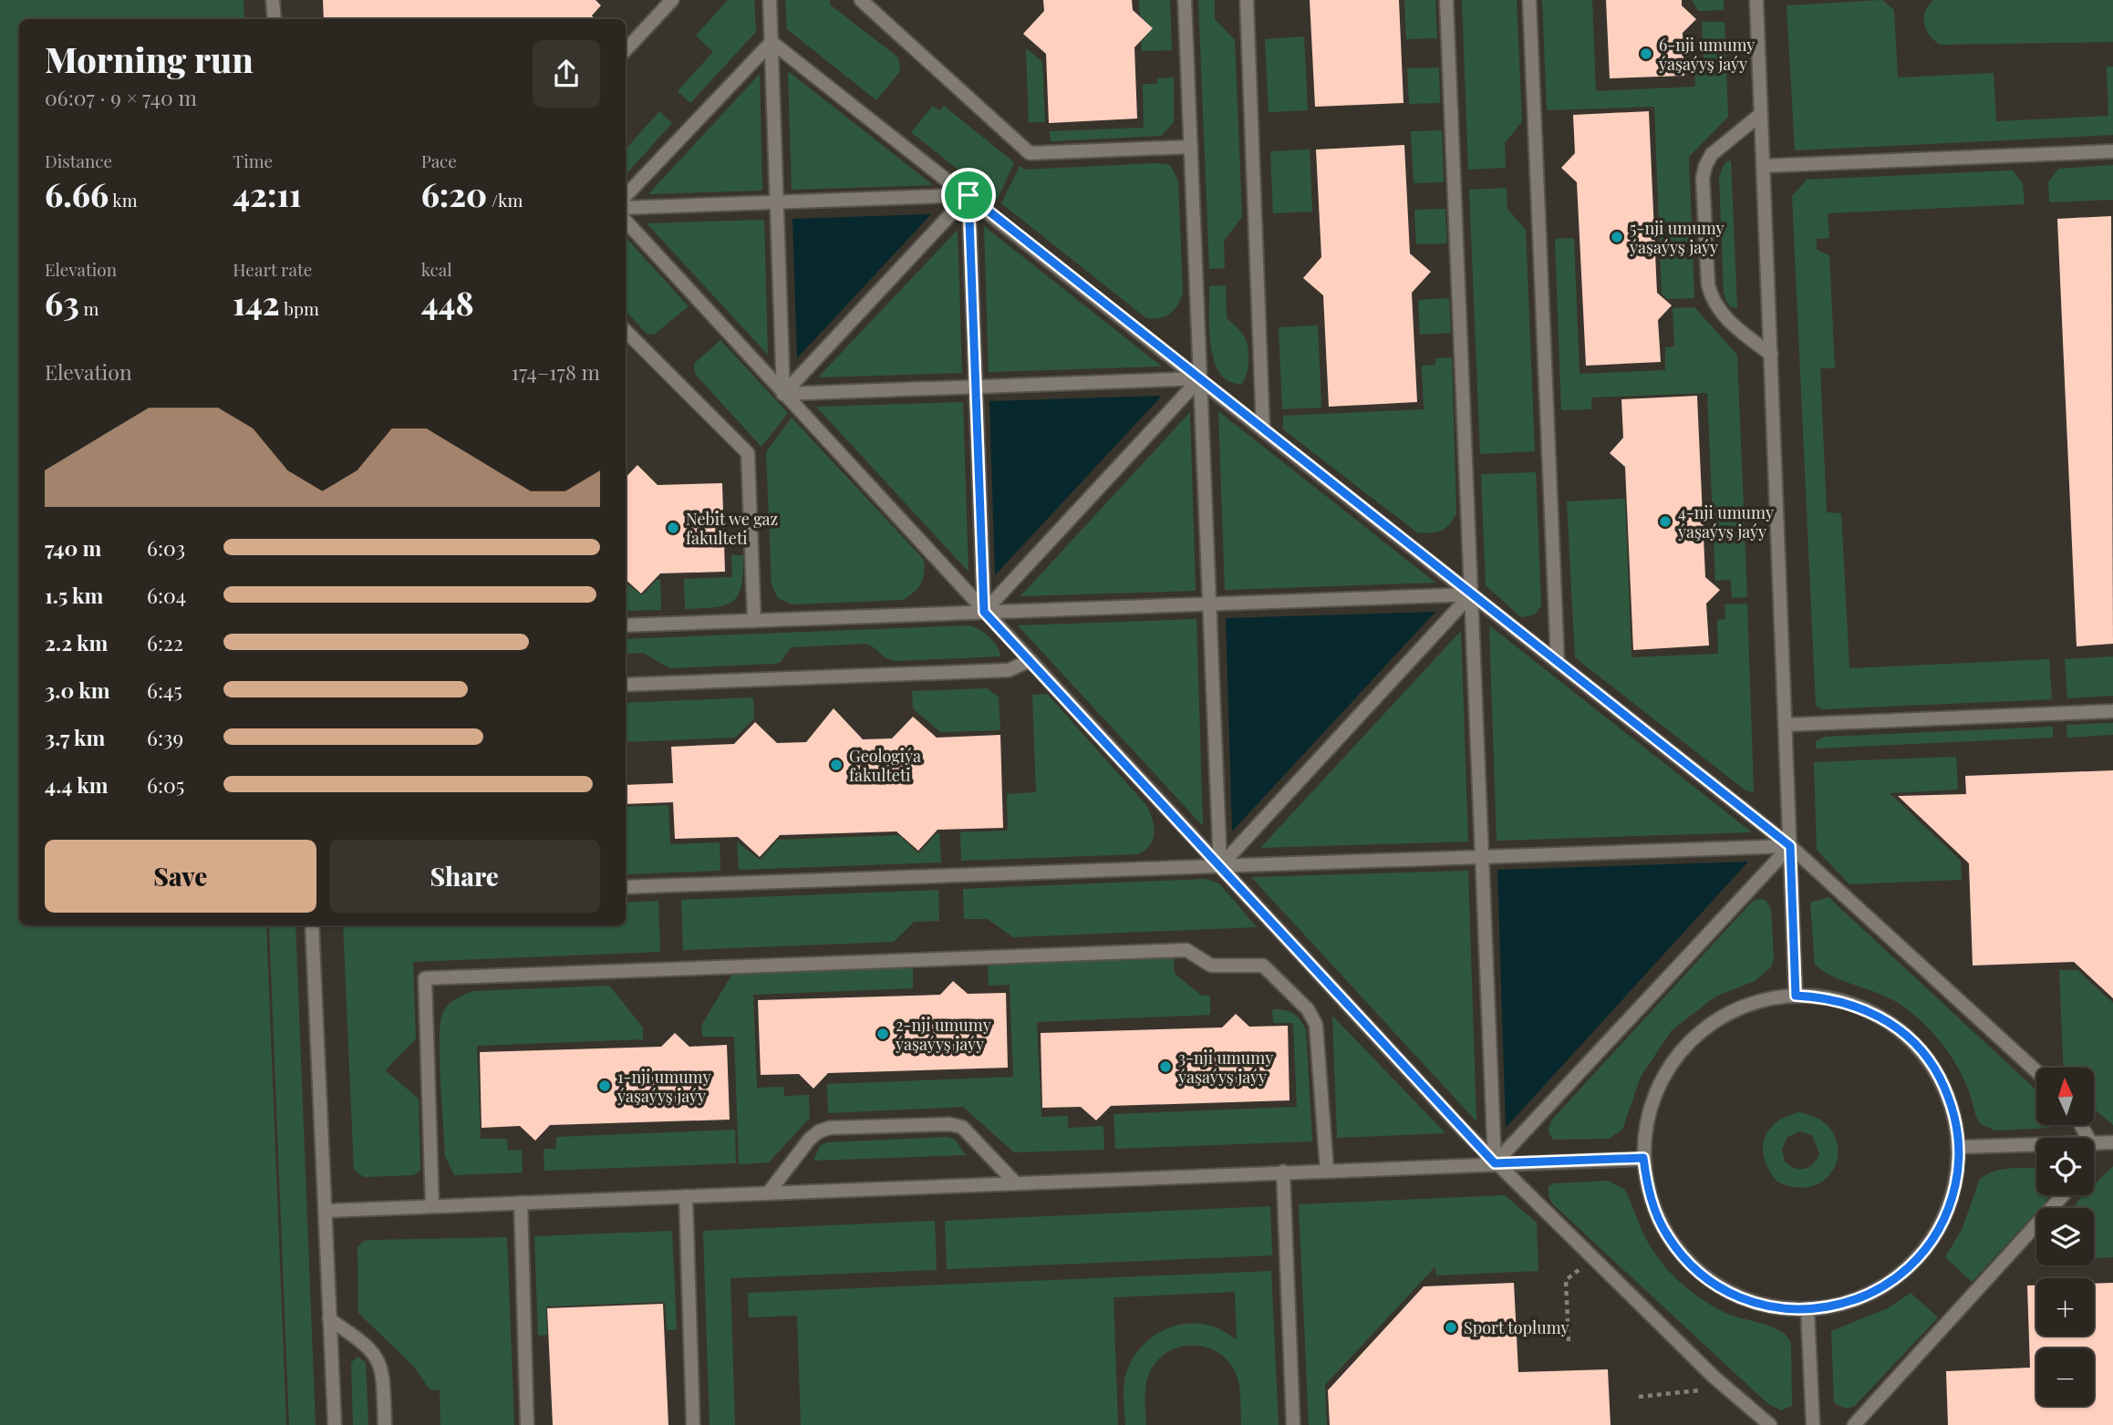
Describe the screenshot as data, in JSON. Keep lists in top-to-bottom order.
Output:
{
  "places": [
    "6-nji umumy ýaşaýyş jaýy",
    "5-nji umumy ýaşaýyş jaýy",
    "4-nji umumy ýaşaýyş jaýy",
    "Nebit we gaz fakulteti",
    "Geologiýa fakulteti",
    "2-nji umumy ýaşaýyş jaýy",
    "3-nji umumy ýaşaýyş jaýy",
    "1-nji umumy ýaşaýyş jaýy",
    "Sport toplumy"
  ],
  "north": "top",
  "page": {
    "heading": ["Morning run", "06:07 · 9 × 740 m"],
    "stats": [
      ["Distance", "6.66 km"],
      ["Time", "42:11"],
      ["Pace", "6:20 /km"],
      ["Elevation", "63 m"],
      ["Heart rate", "142 bpm"],
      ["kcal", "448"]
    ],
    "chart": ["Elevation", "174–178 m"],
    "list": [
      {
        "name": "740 m",
        "note": "6:03"
      },
      {
        "name": "1.5 km",
        "note": "6:04"
      },
      {
        "name": "2.2 km",
        "note": "6:22"
      },
      {
        "name": "3.0 km",
        "note": "6:45"
      },
      {
        "name": "3.7 km",
        "note": "6:39"
      },
      {
        "name": "4.4 km",
        "note": "6:05"
      }
    ],
    "buttons": ["Save", "Share"],
    "map_buttons": ["+", "−"]
  }
}
